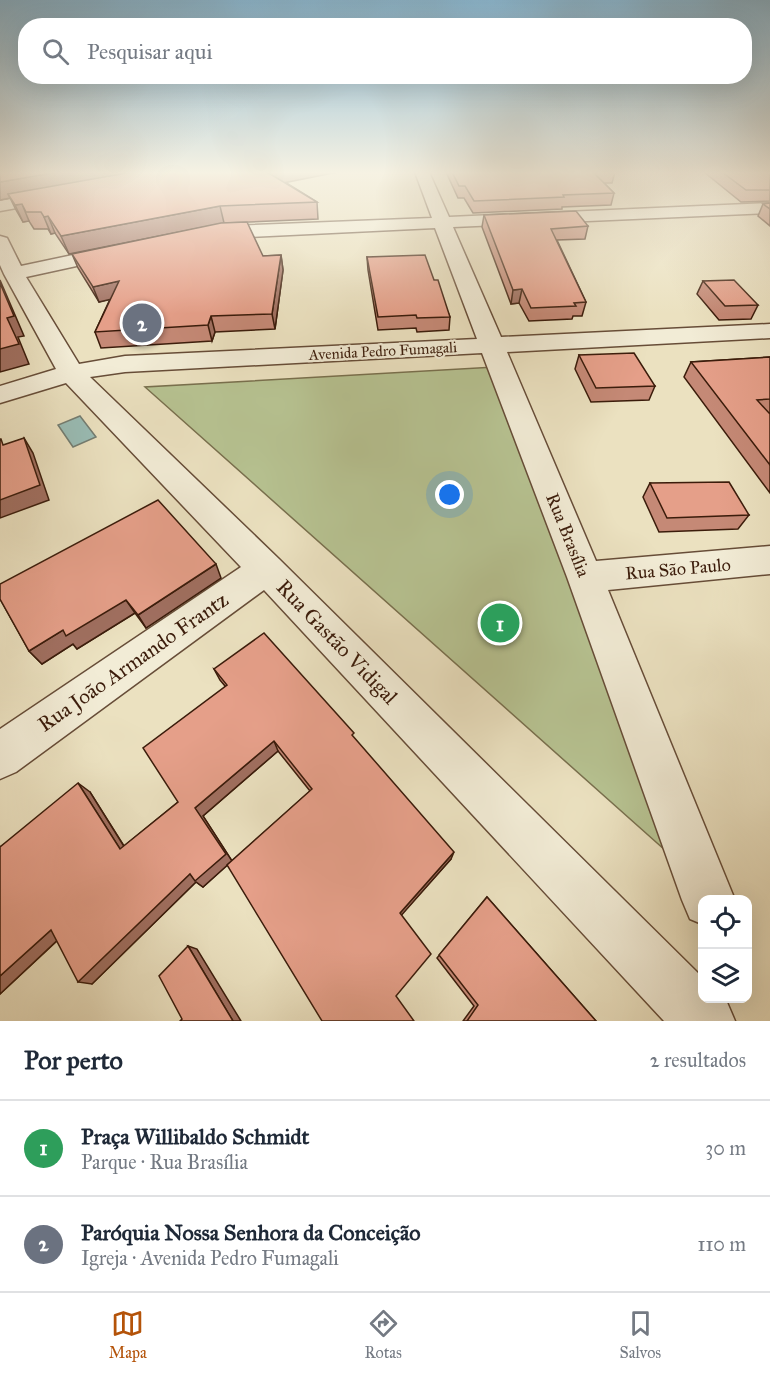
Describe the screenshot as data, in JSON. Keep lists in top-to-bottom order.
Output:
{
  "streets": {
    "street": [
      "Avenida Pedro Fumagali",
      "Rua Brasília",
      "Rua São Paulo",
      "Rua Gastão Vidigal",
      "Rua João Armando Frantz"
    ]
  },
  "crossings": [
    ["Avenida Pedro Fumagali", "Rua Brasília"],
    ["Avenida Pedro Fumagali", "Rua Gastão Vidigal"],
    ["Rua Brasília", "Rua São Paulo"],
    ["Rua Gastão Vidigal", "Rua João Armando Frantz"]
  ],
  "page": {
    "search": "Pesquisar aqui",
    "pins": ["2", "1"],
    "heading": ["Por perto", "2 resultados"],
    "list": [
      {
        "mark": "1",
        "name": "Praça Willibaldo Schmidt",
        "note": "Parque · Rua Brasília",
        "value": "30 m"
      },
      {
        "mark": "2",
        "name": "Paróquia Nossa Senhora da Conceição",
        "note": "Igreja · Avenida Pedro Fumagali",
        "value": "110 m"
      }
    ],
    "nav": ["Mapa", "Rotas", "Salvos"]
  }
}
